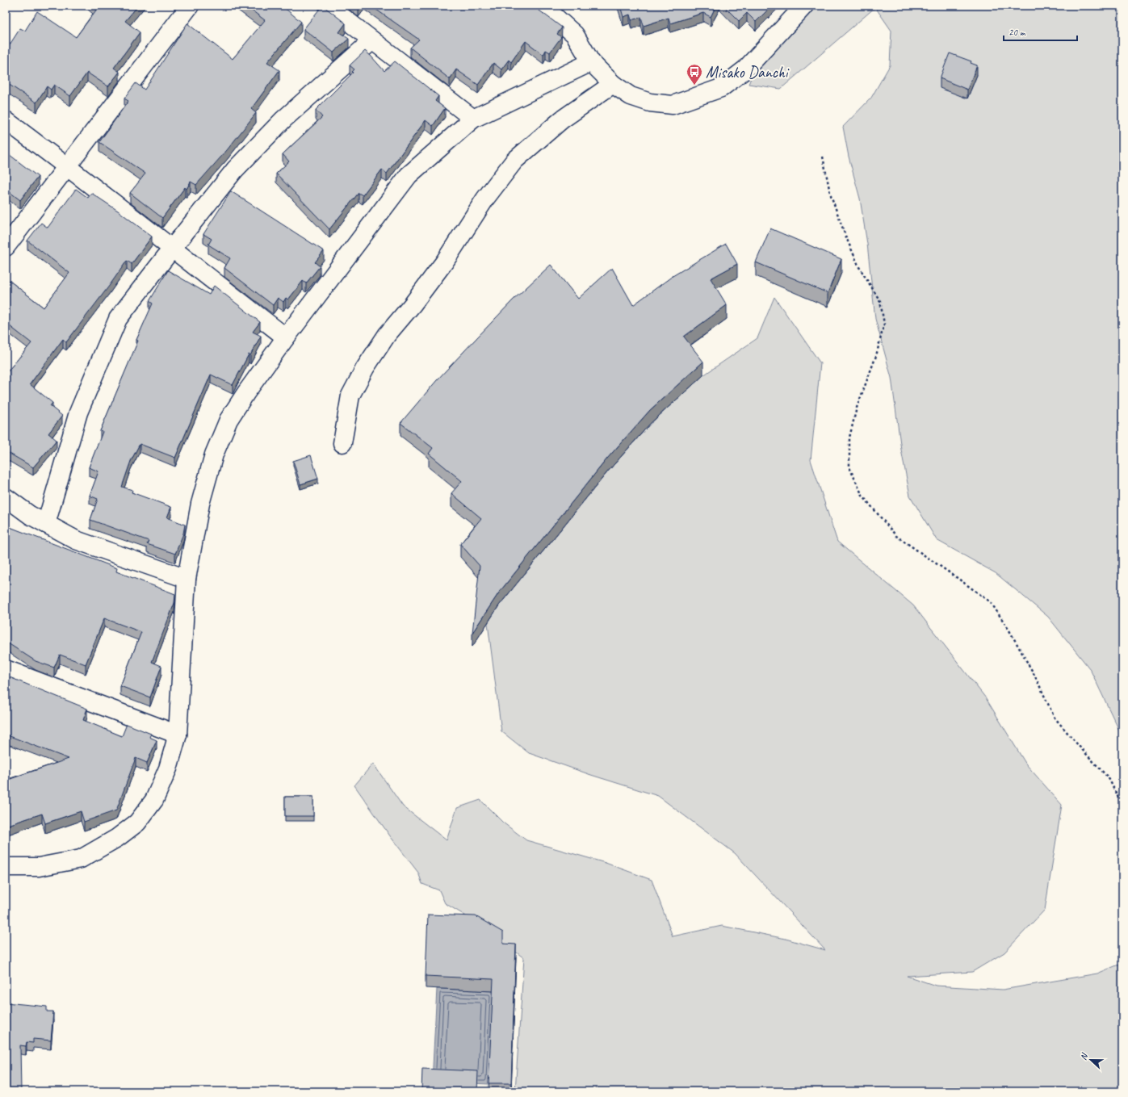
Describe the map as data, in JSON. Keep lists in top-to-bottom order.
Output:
{
  "places": {
    "bus stop": ["Misako Danchi"]
  },
  "scale_bar": "20 m",
  "north": "left"
}
